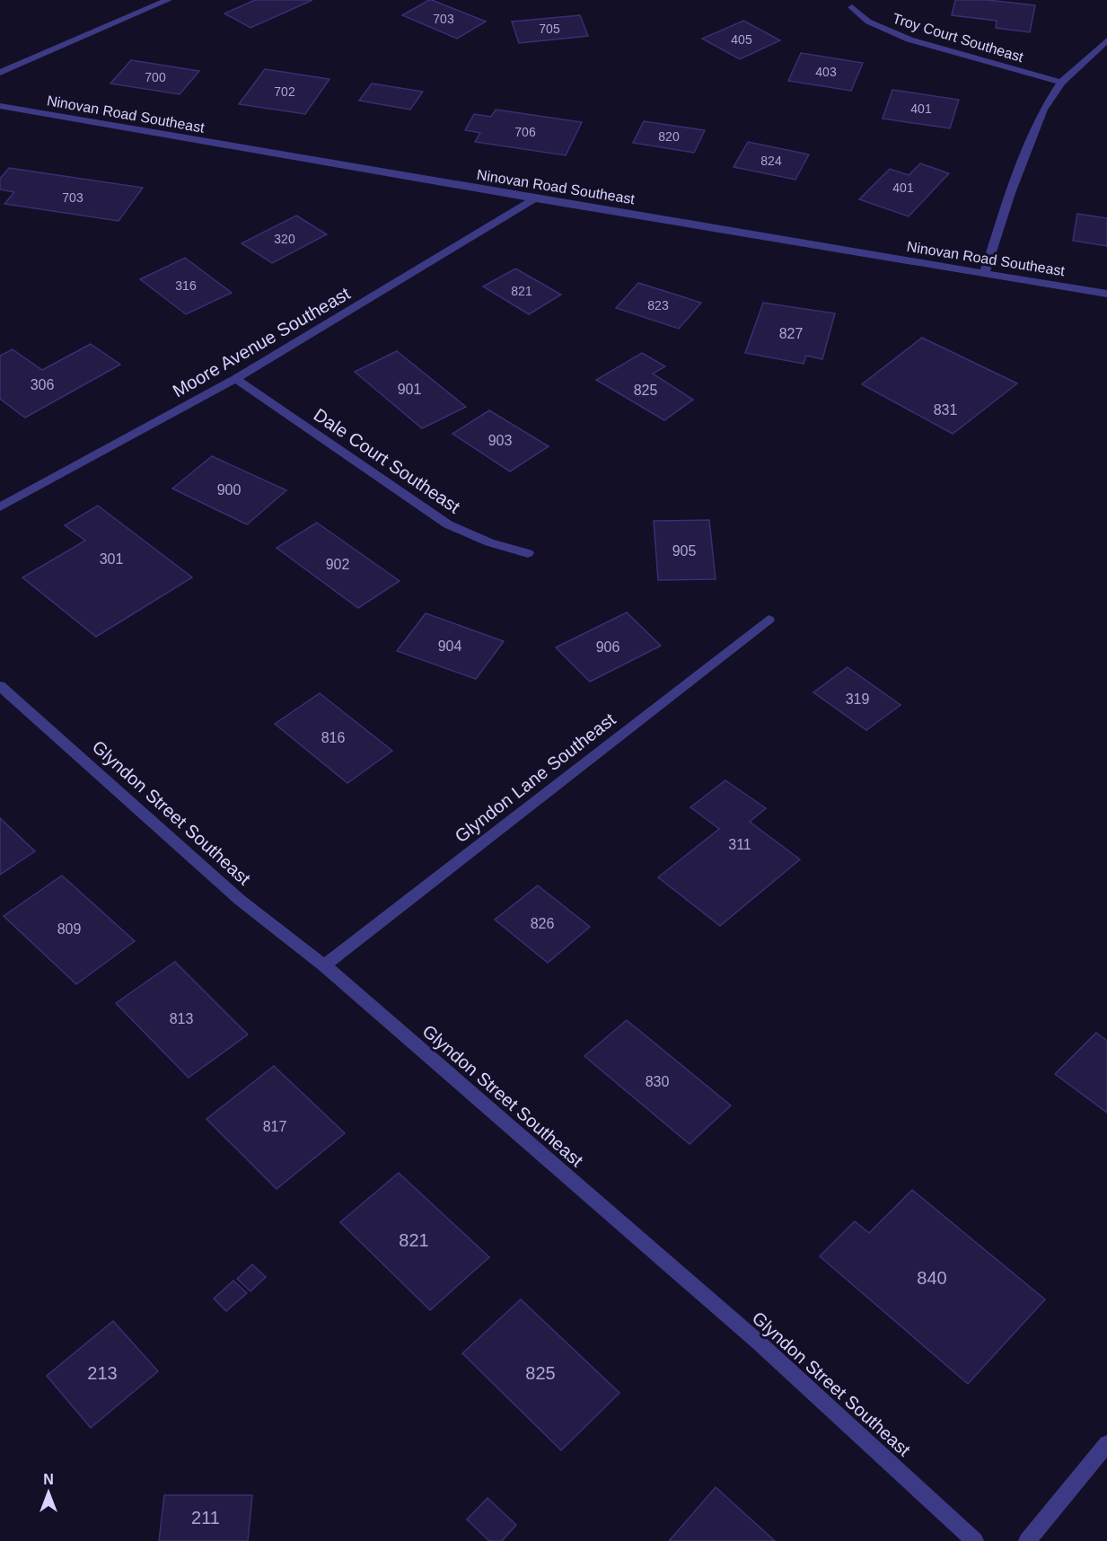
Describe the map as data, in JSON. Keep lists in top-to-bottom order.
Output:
{
  "streets": {
    "street": [
      "Troy Court Southeast",
      "Ninovan Road Southeast",
      "Moore Avenue Southeast",
      "Dale Court Southeast",
      "Glyndon Lane Southeast",
      "Glyndon Street Southeast"
    ]
  },
  "crossings": [
    ["Ninovan Road Southeast", "Moore Avenue Southeast"],
    ["Moore Avenue Southeast", "Dale Court Southeast"],
    ["Glyndon Lane Southeast", "Glyndon Street Southeast"]
  ],
  "house_numbers": [
    "703",
    "705",
    "405",
    "403",
    "700",
    "702",
    "401",
    "706",
    "820",
    "824",
    "401",
    "703",
    "320",
    "316",
    "821",
    "823",
    "827",
    "306",
    "901",
    "825",
    "831",
    "903",
    "900",
    "905",
    "301",
    "902",
    "904",
    "906",
    "319",
    "816",
    "311",
    "826",
    "809",
    "813",
    "830",
    "817",
    "821",
    "840",
    "213",
    "825",
    "211"
  ],
  "north": "top"
}
